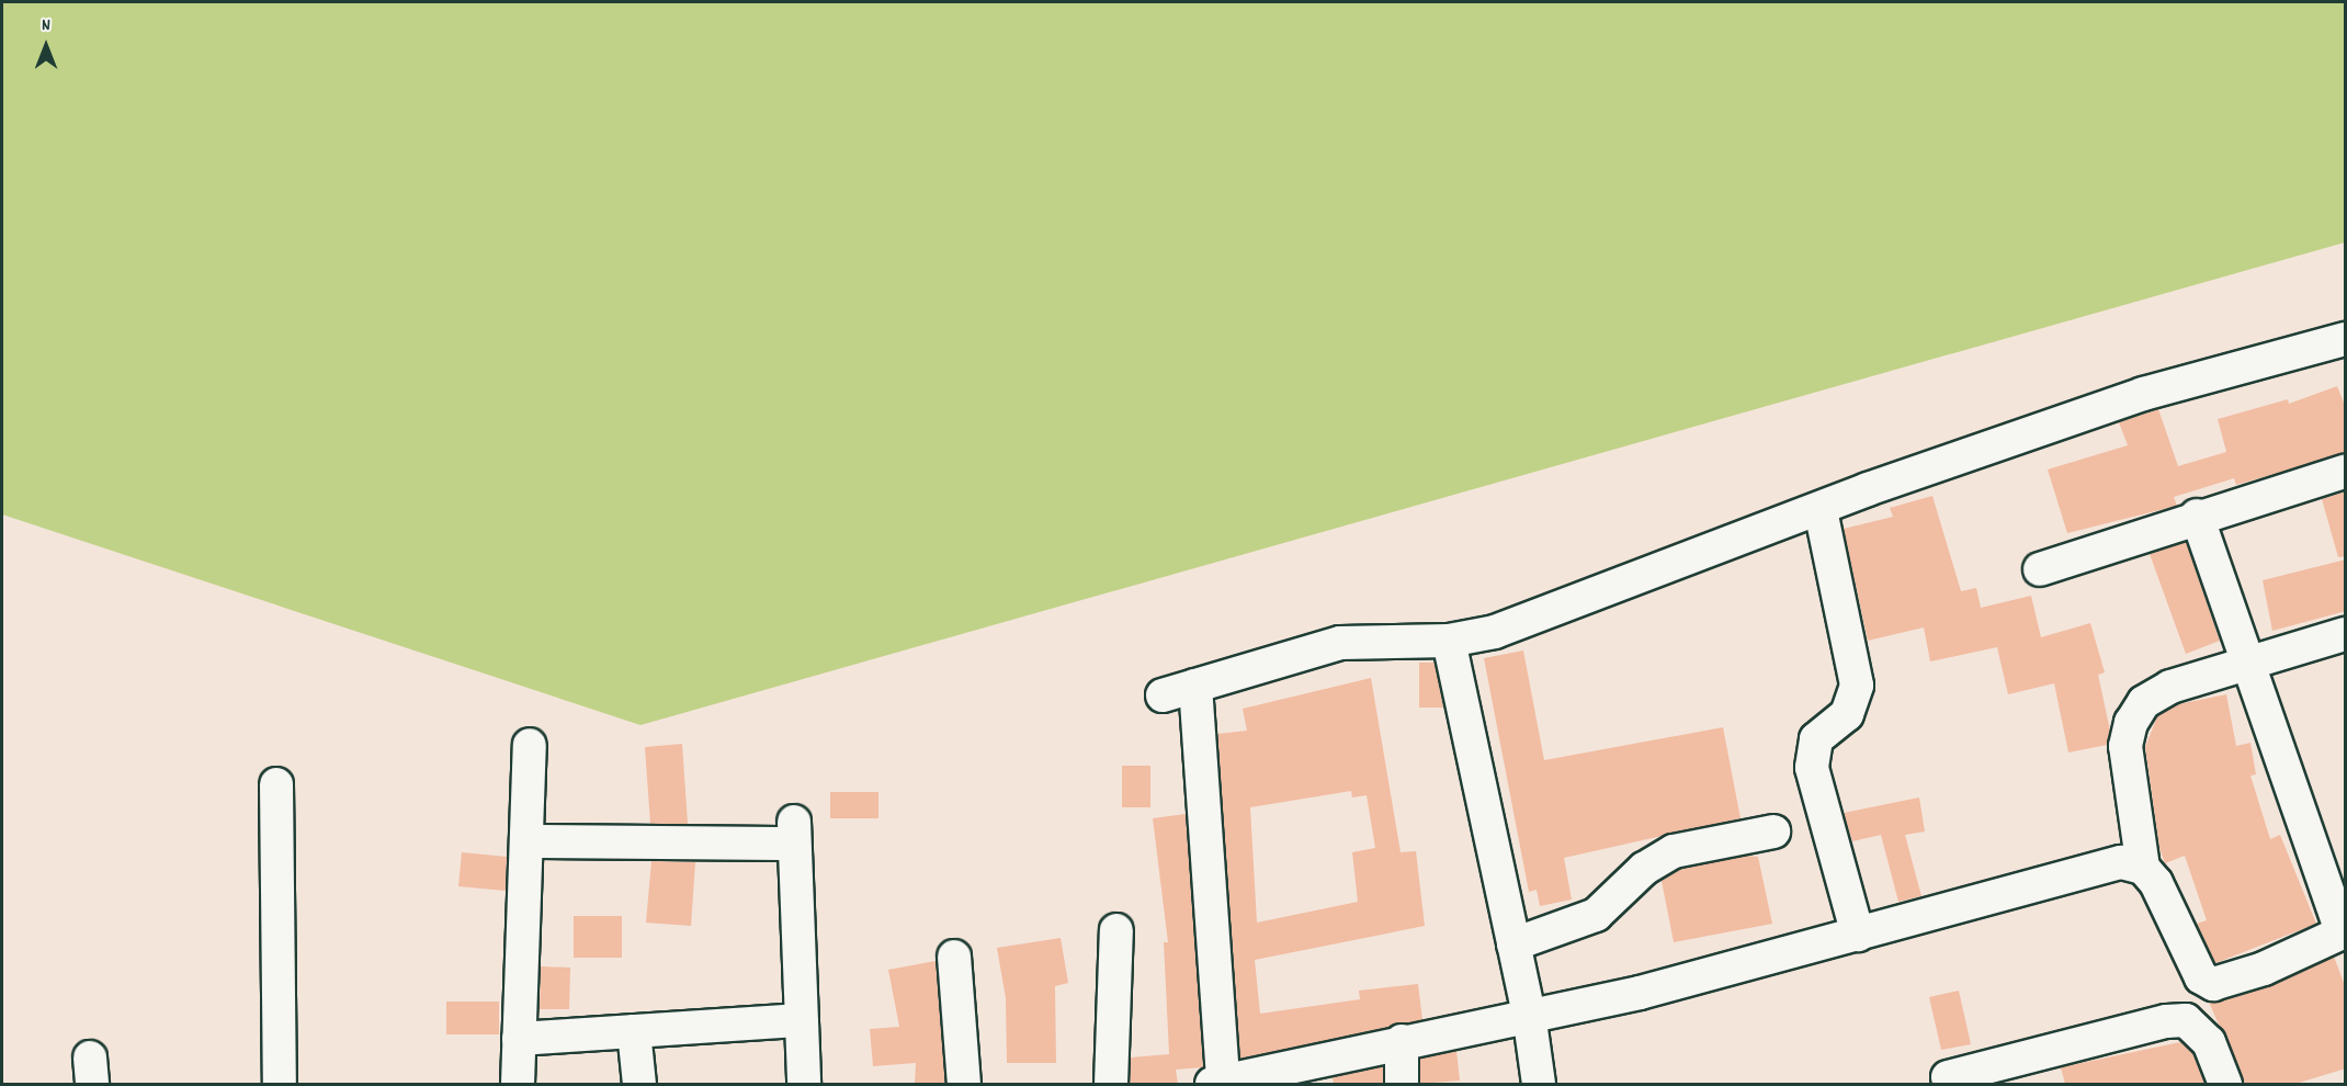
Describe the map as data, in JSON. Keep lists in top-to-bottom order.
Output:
{
  "north": "top"
}
